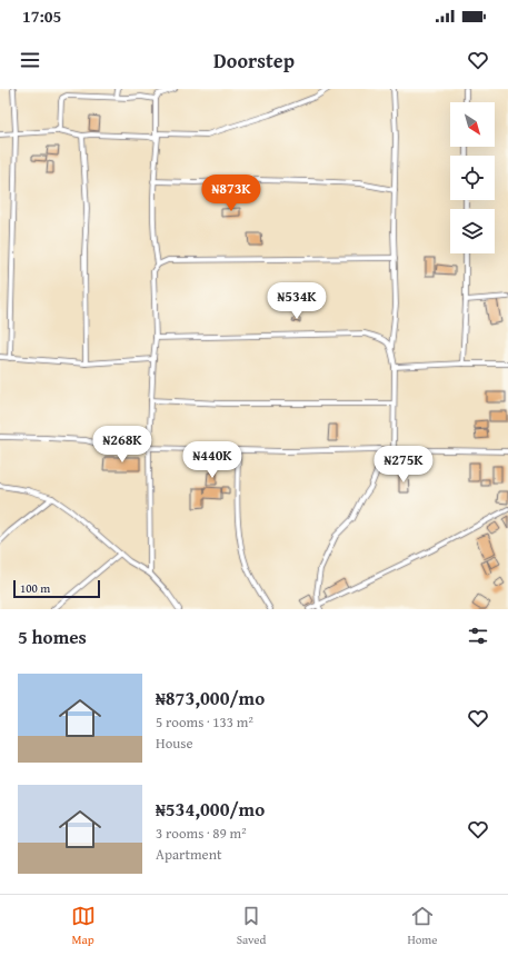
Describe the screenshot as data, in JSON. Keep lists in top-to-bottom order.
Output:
{
  "scale_bar": "100 m",
  "north": "bottom right",
  "page": {
    "status": "17:05",
    "header": "Doorstep",
    "price": [
      "₦873K",
      "₦534K",
      "₦268K",
      "₦440K",
      "₦275K"
    ],
    "scale": "100 m",
    "heading": "5 homes",
    "list": [
      {
        "name": "₦873,000/mo",
        "note": "5 rooms · 133 m² · House"
      },
      {
        "name": "₦534,000/mo",
        "note": "3 rooms · 89 m² · Apartment"
      }
    ],
    "tabs": ["Map", "Saved", "Home"]
  }
}
